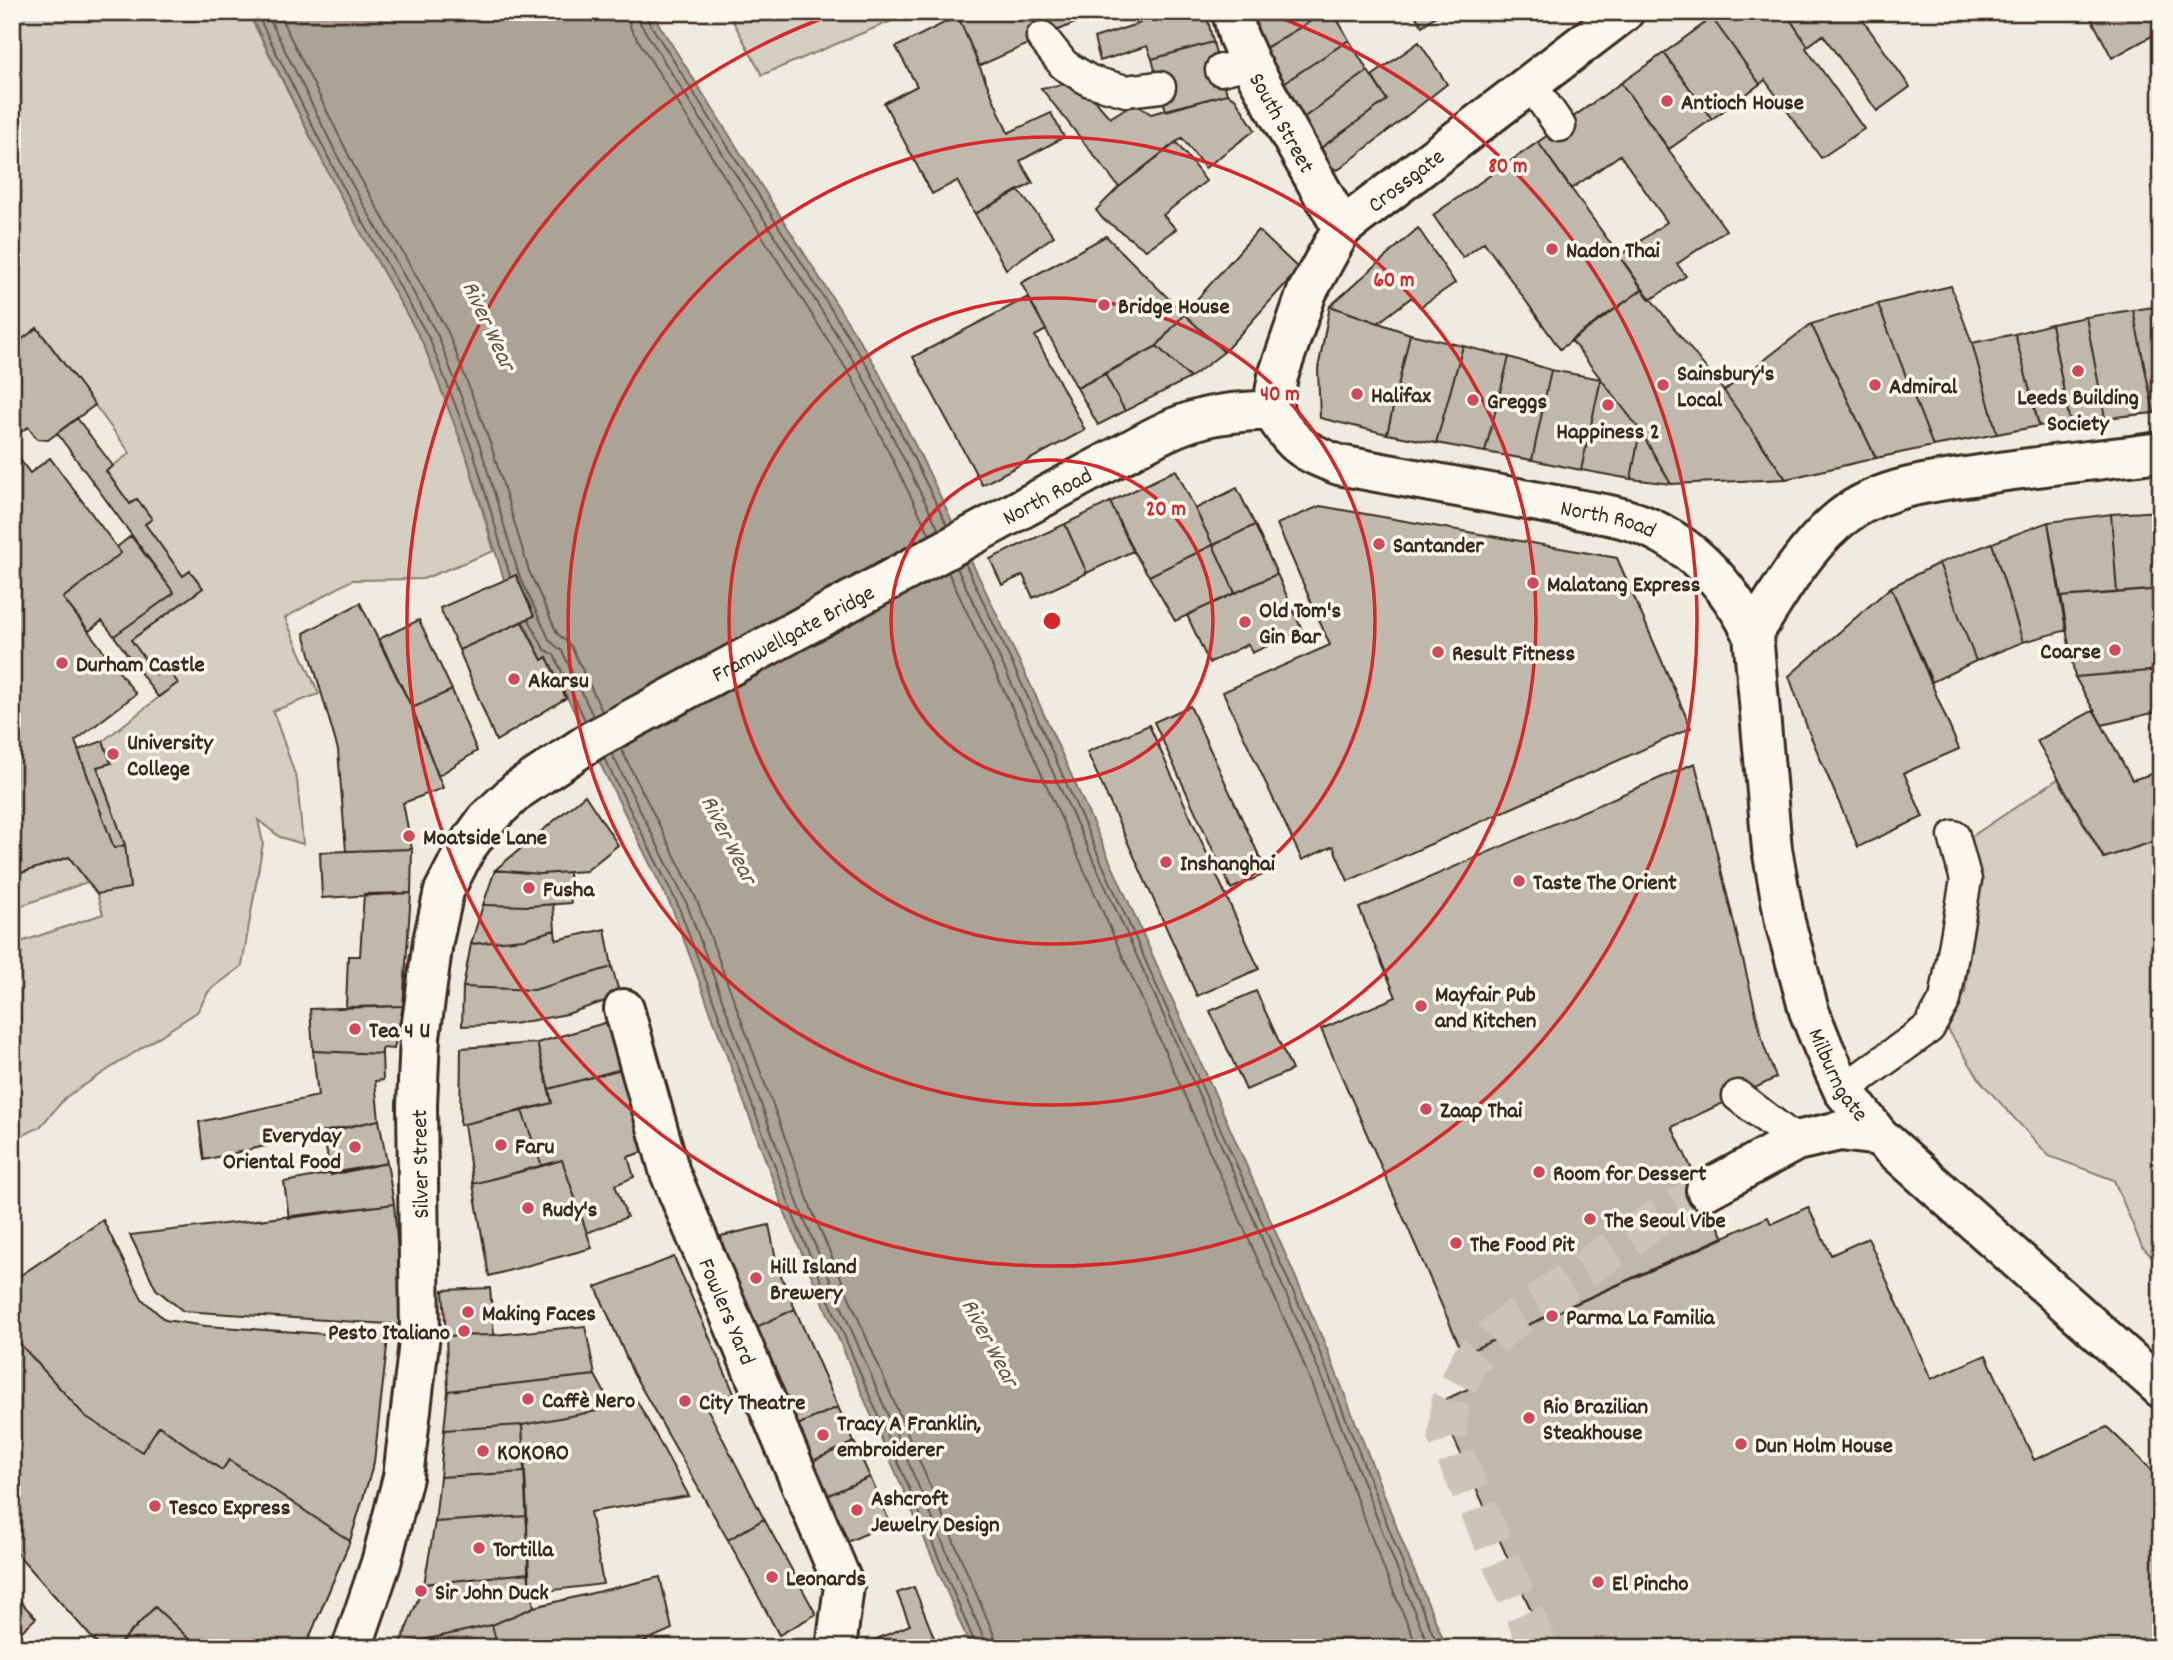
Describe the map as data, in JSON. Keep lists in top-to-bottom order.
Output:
{
  "streets": {
    "street": [
      "South Street",
      "Crossgate",
      "North Road",
      "Framwellgate Bridge",
      "Milburngate",
      "Silver Street",
      "Fowlers Yard"
    ]
  },
  "crossings": [
    ["South Street", "Crossgate"],
    ["Crossgate", "North Road"],
    ["North Road", "Framwellgate Bridge"],
    ["North Road", "Milburngate"],
    ["Framwellgate Bridge", "Silver Street"]
  ],
  "water": ["River Wear"],
  "places": [
    "Antioch House",
    "Nadon Thai",
    "Bridge House",
    "Leeds Building Society",
    "Sainsbury's Local",
    "Admiral",
    "Halifax",
    "Greggs",
    "Happiness 2",
    "Santander",
    "Malatang Express",
    "Old Tom's Gin Bar",
    "Coarse",
    "Result Fitness",
    "Durham Castle",
    "Akarsu",
    "University College",
    "Moatside Lane",
    "Inshanghai",
    "Taste The Orient",
    "Fusha",
    "Mayfair Pub and Kitchen",
    "Tea 4 U",
    "Zaap Thai",
    "Faru",
    "Everyday Oriental Food",
    "Room for Dessert",
    "Rudy's",
    "The Seoul Vibe",
    "The Food Pit",
    "Hill Island Brewery",
    "Making Faces",
    "Parma La Familia",
    "Pesto Italiano",
    "Caffè Nero",
    "City Theatre",
    "Rio Brazilian Steakhouse",
    "Tracy A Franklin, embroiderer",
    "Dun Holm House",
    "KOKORO",
    "Tesco Express",
    "Ashcroft Jewelry Design",
    "Tortilla",
    "Leonards",
    "El Pincho",
    "Sir John Duck"
  ],
  "rings": [
    "80 m",
    "60 m",
    "40 m",
    "20 m"
  ]
}
